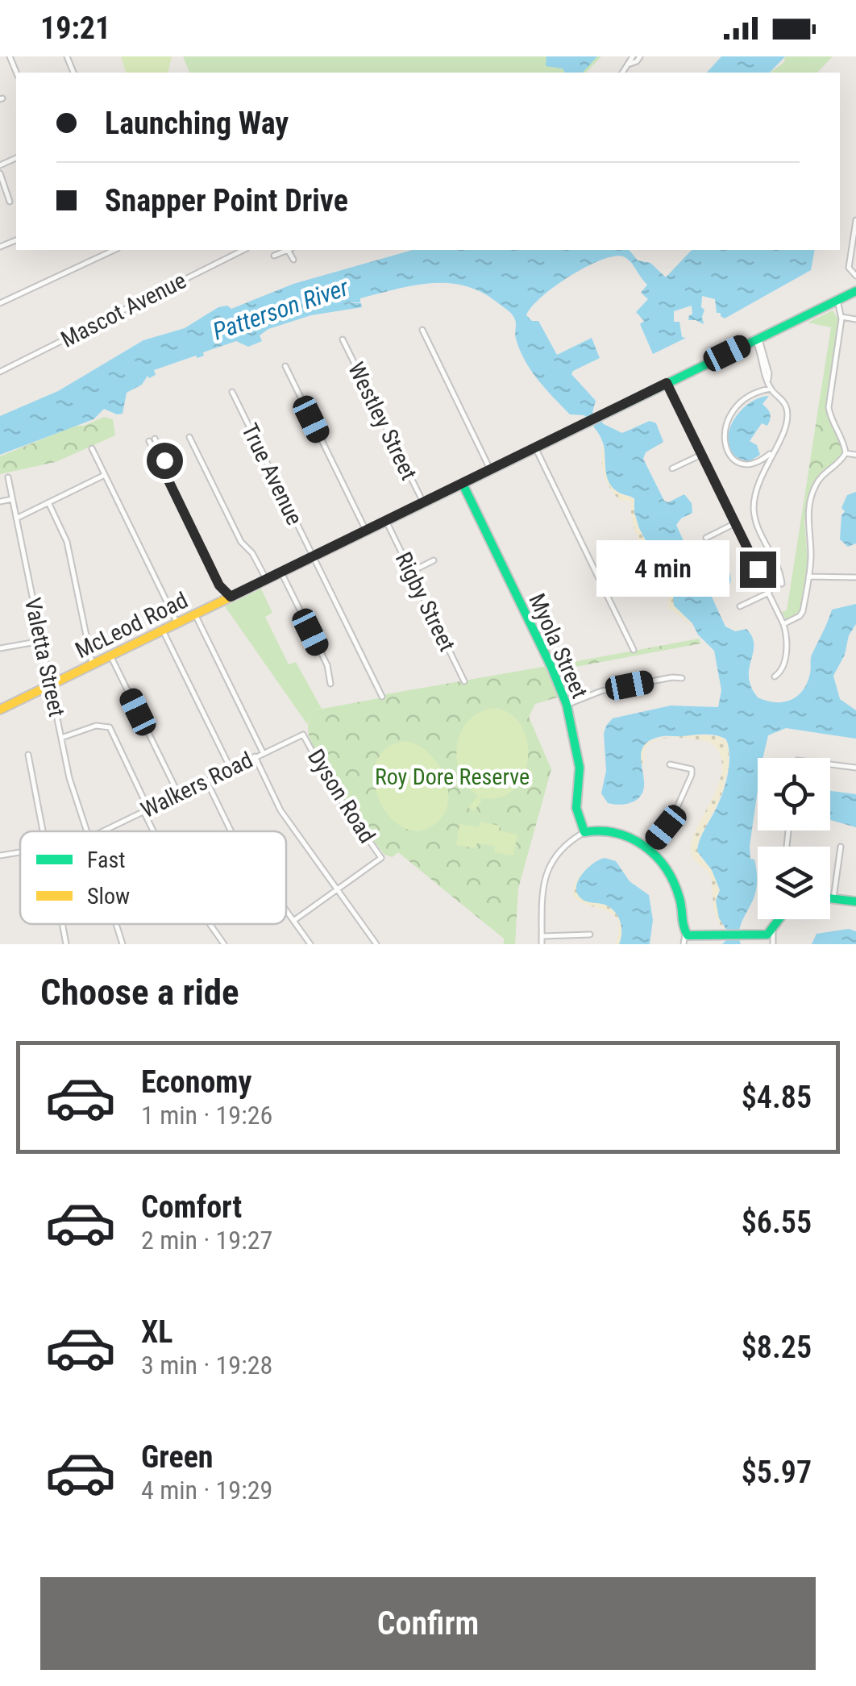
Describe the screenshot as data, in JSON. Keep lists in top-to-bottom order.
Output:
{
  "streets": {
    "main road": ["McLeod Road", "Myola Street"],
    "street": [
      "Mascot Avenue",
      "Westley Street",
      "True Avenue",
      "Rigby Street",
      "Valetta Street",
      "Walkers Road",
      "Dyson Road"
    ]
  },
  "crossings": [
    ["Westley Street", "McLeod Road"],
    ["True Avenue", "McLeod Road"],
    ["Rigby Street", "McLeod Road"],
    ["McLeod Road", "Myola Street"],
    ["McLeod Road", "Valetta Street"],
    ["Walkers Road", "Dyson Road"]
  ],
  "water": ["Patterson River"],
  "parks": ["Roy Dore Reserve"],
  "legend": ["Fast", "Slow"],
  "page": {
    "status": "19:21",
    "banner": ["Launching Way", "Snapper Point Drive"],
    "bubble": "4 min",
    "heading": "Choose a ride",
    "list": [
      {
        "name": "Economy",
        "note": "1 min · 19:26",
        "value": "$4.85"
      },
      {
        "name": "Comfort",
        "note": "2 min · 19:27",
        "value": "$6.55"
      },
      {
        "name": "XL",
        "note": "3 min · 19:28",
        "value": "$8.25"
      },
      {
        "name": "Green",
        "note": "4 min · 19:29",
        "value": "$5.97"
      }
    ],
    "buttons": "Confirm"
  }
}
